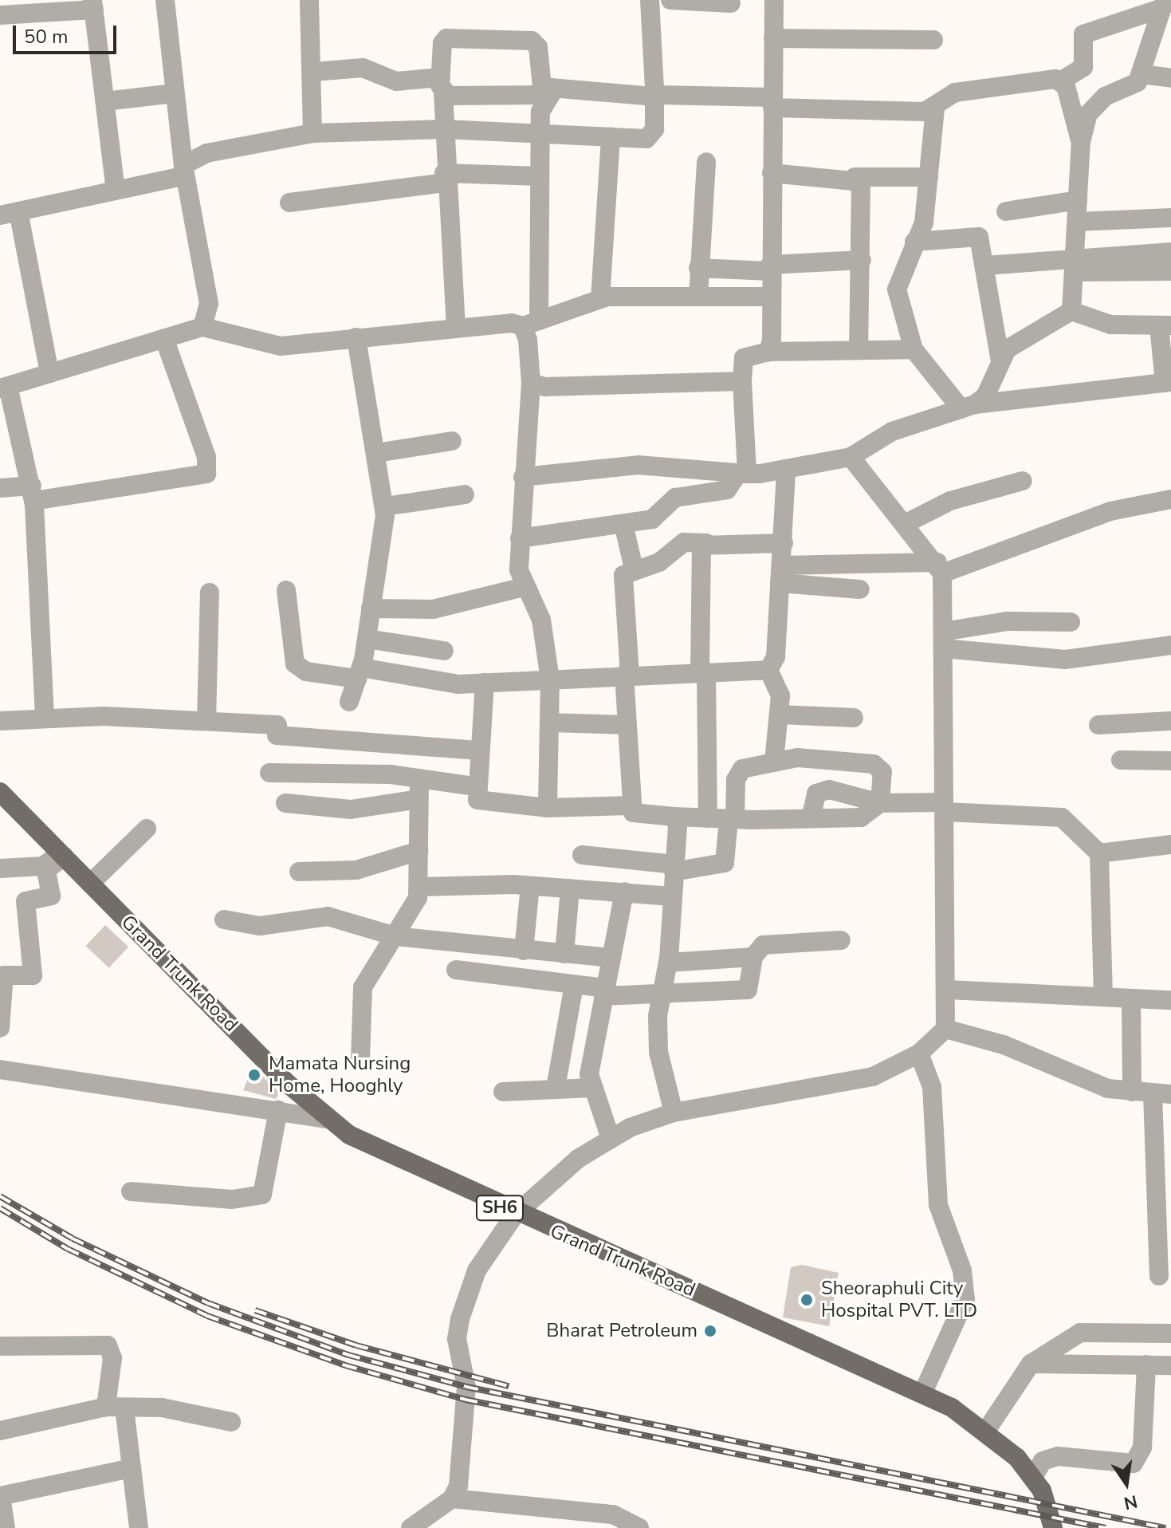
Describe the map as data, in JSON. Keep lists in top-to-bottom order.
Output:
{
  "streets": {
    "main road": ["Grand Trunk Road", "SH6"]
  },
  "places": ["Mamata Nursing Home, Hooghly", "Sheoraphuli City Hospital PVT. LTD", "Bharat Petroleum"],
  "scale_bar": "50 m",
  "north": "bottom"
}
